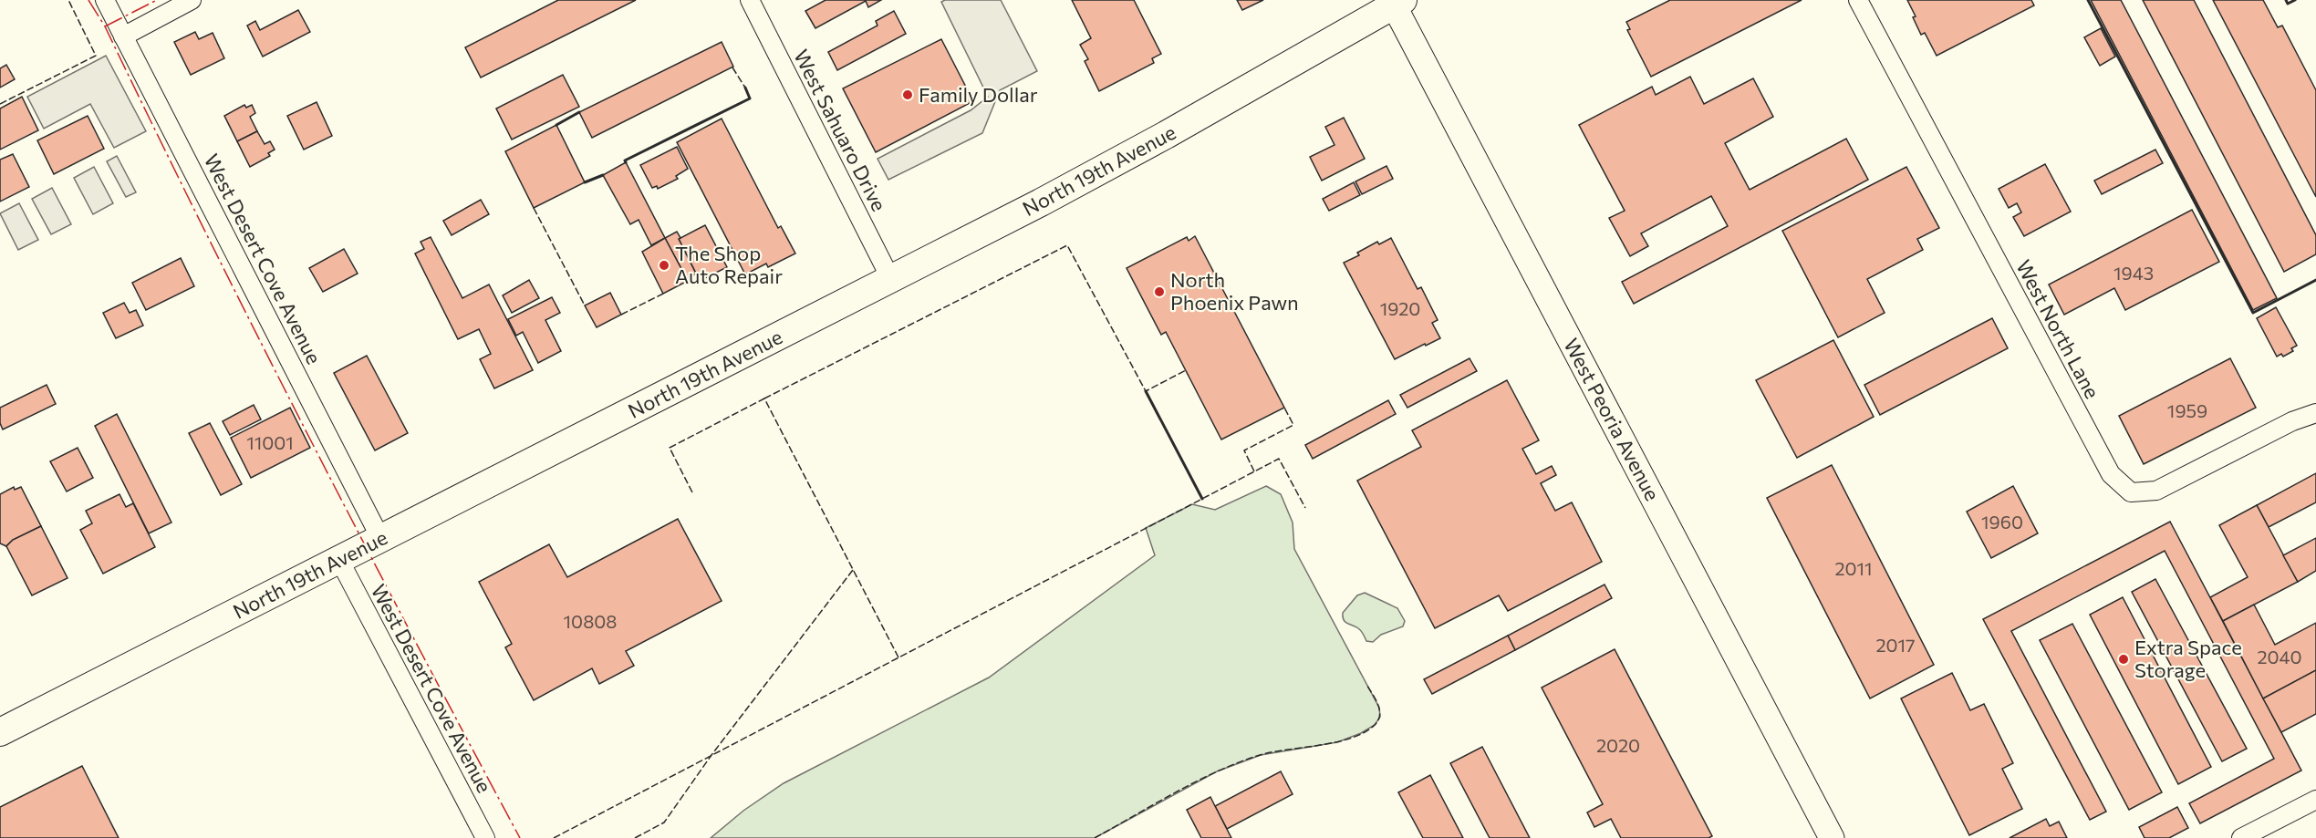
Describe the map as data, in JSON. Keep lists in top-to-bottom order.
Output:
{
  "streets": {
    "main road": ["North 19th Avenue", "West Peoria Avenue"],
    "street": ["West Sahuaro Drive", "West Desert Cove Avenue", "West North Lane"]
  },
  "crossings": [
    ["West Sahuaro Drive", "North 19th Avenue"],
    ["North 19th Avenue", "West Desert Cove Avenue"],
    ["North 19th Avenue", "West Peoria Avenue"]
  ],
  "places": [
    "Family Dollar",
    "The Shop Auto Repair",
    "North Phoenix Pawn",
    "Extra Space Storage"
  ],
  "house_numbers": [
    "1943",
    "1920",
    "1959",
    "11001",
    "1960",
    "2011",
    "10808",
    "2017",
    "2040",
    "2020"
  ]
}
